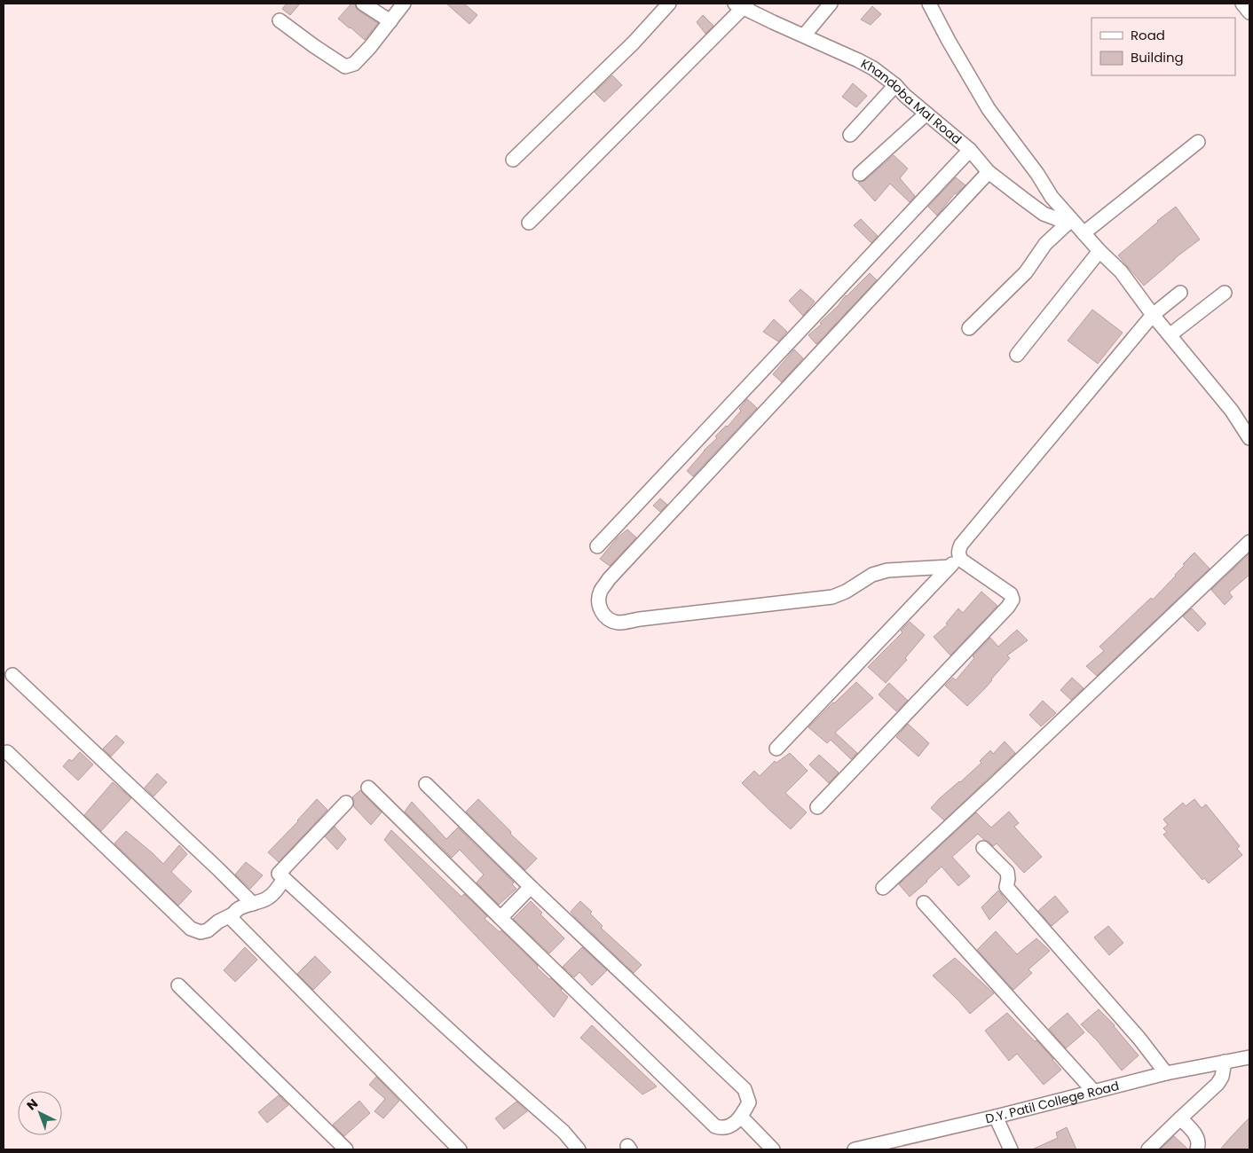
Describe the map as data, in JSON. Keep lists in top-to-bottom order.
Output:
{
  "streets": {
    "street": ["Khandoba Mal Road", "D.Y. Patil College Road"]
  },
  "legend": ["Road", "Building"],
  "north": "top left"
}
